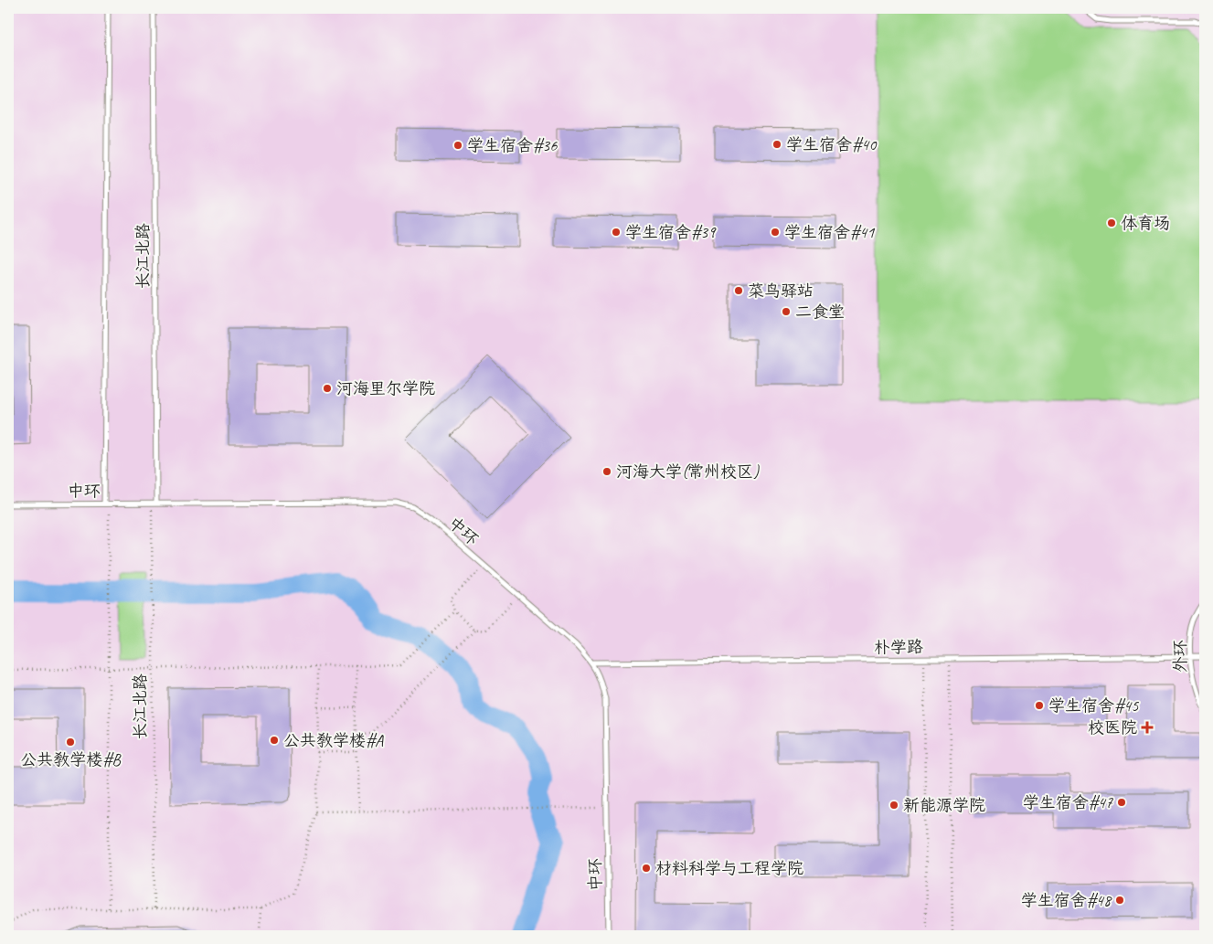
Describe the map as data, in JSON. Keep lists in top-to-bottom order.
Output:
{
  "streets": {
    "lane": [
      "长江北路",
      "中环",
      "朴学路",
      "外环"
    ]
  },
  "crossings": [
    ["长江北路", "中环"],
    ["中环", "朴学路"],
    ["朴学路", "外环"]
  ],
  "places": {
    "other": [
      "学生宿舍#40",
      "学生宿舍#36",
      "体育场",
      "学生宿舍#39",
      "学生宿舍#41",
      "菜鸟驿站",
      "二食堂",
      "河海里尔学院",
      "河海大学(常州校区)",
      "学生宿舍#45",
      "公共教学楼#A",
      "公共教学楼#B",
      "学生宿舍#47",
      "新能源学院",
      "材料科学与工程学院",
      "学生宿舍#48"
    ],
    "health": ["校医院"]
  }
}
